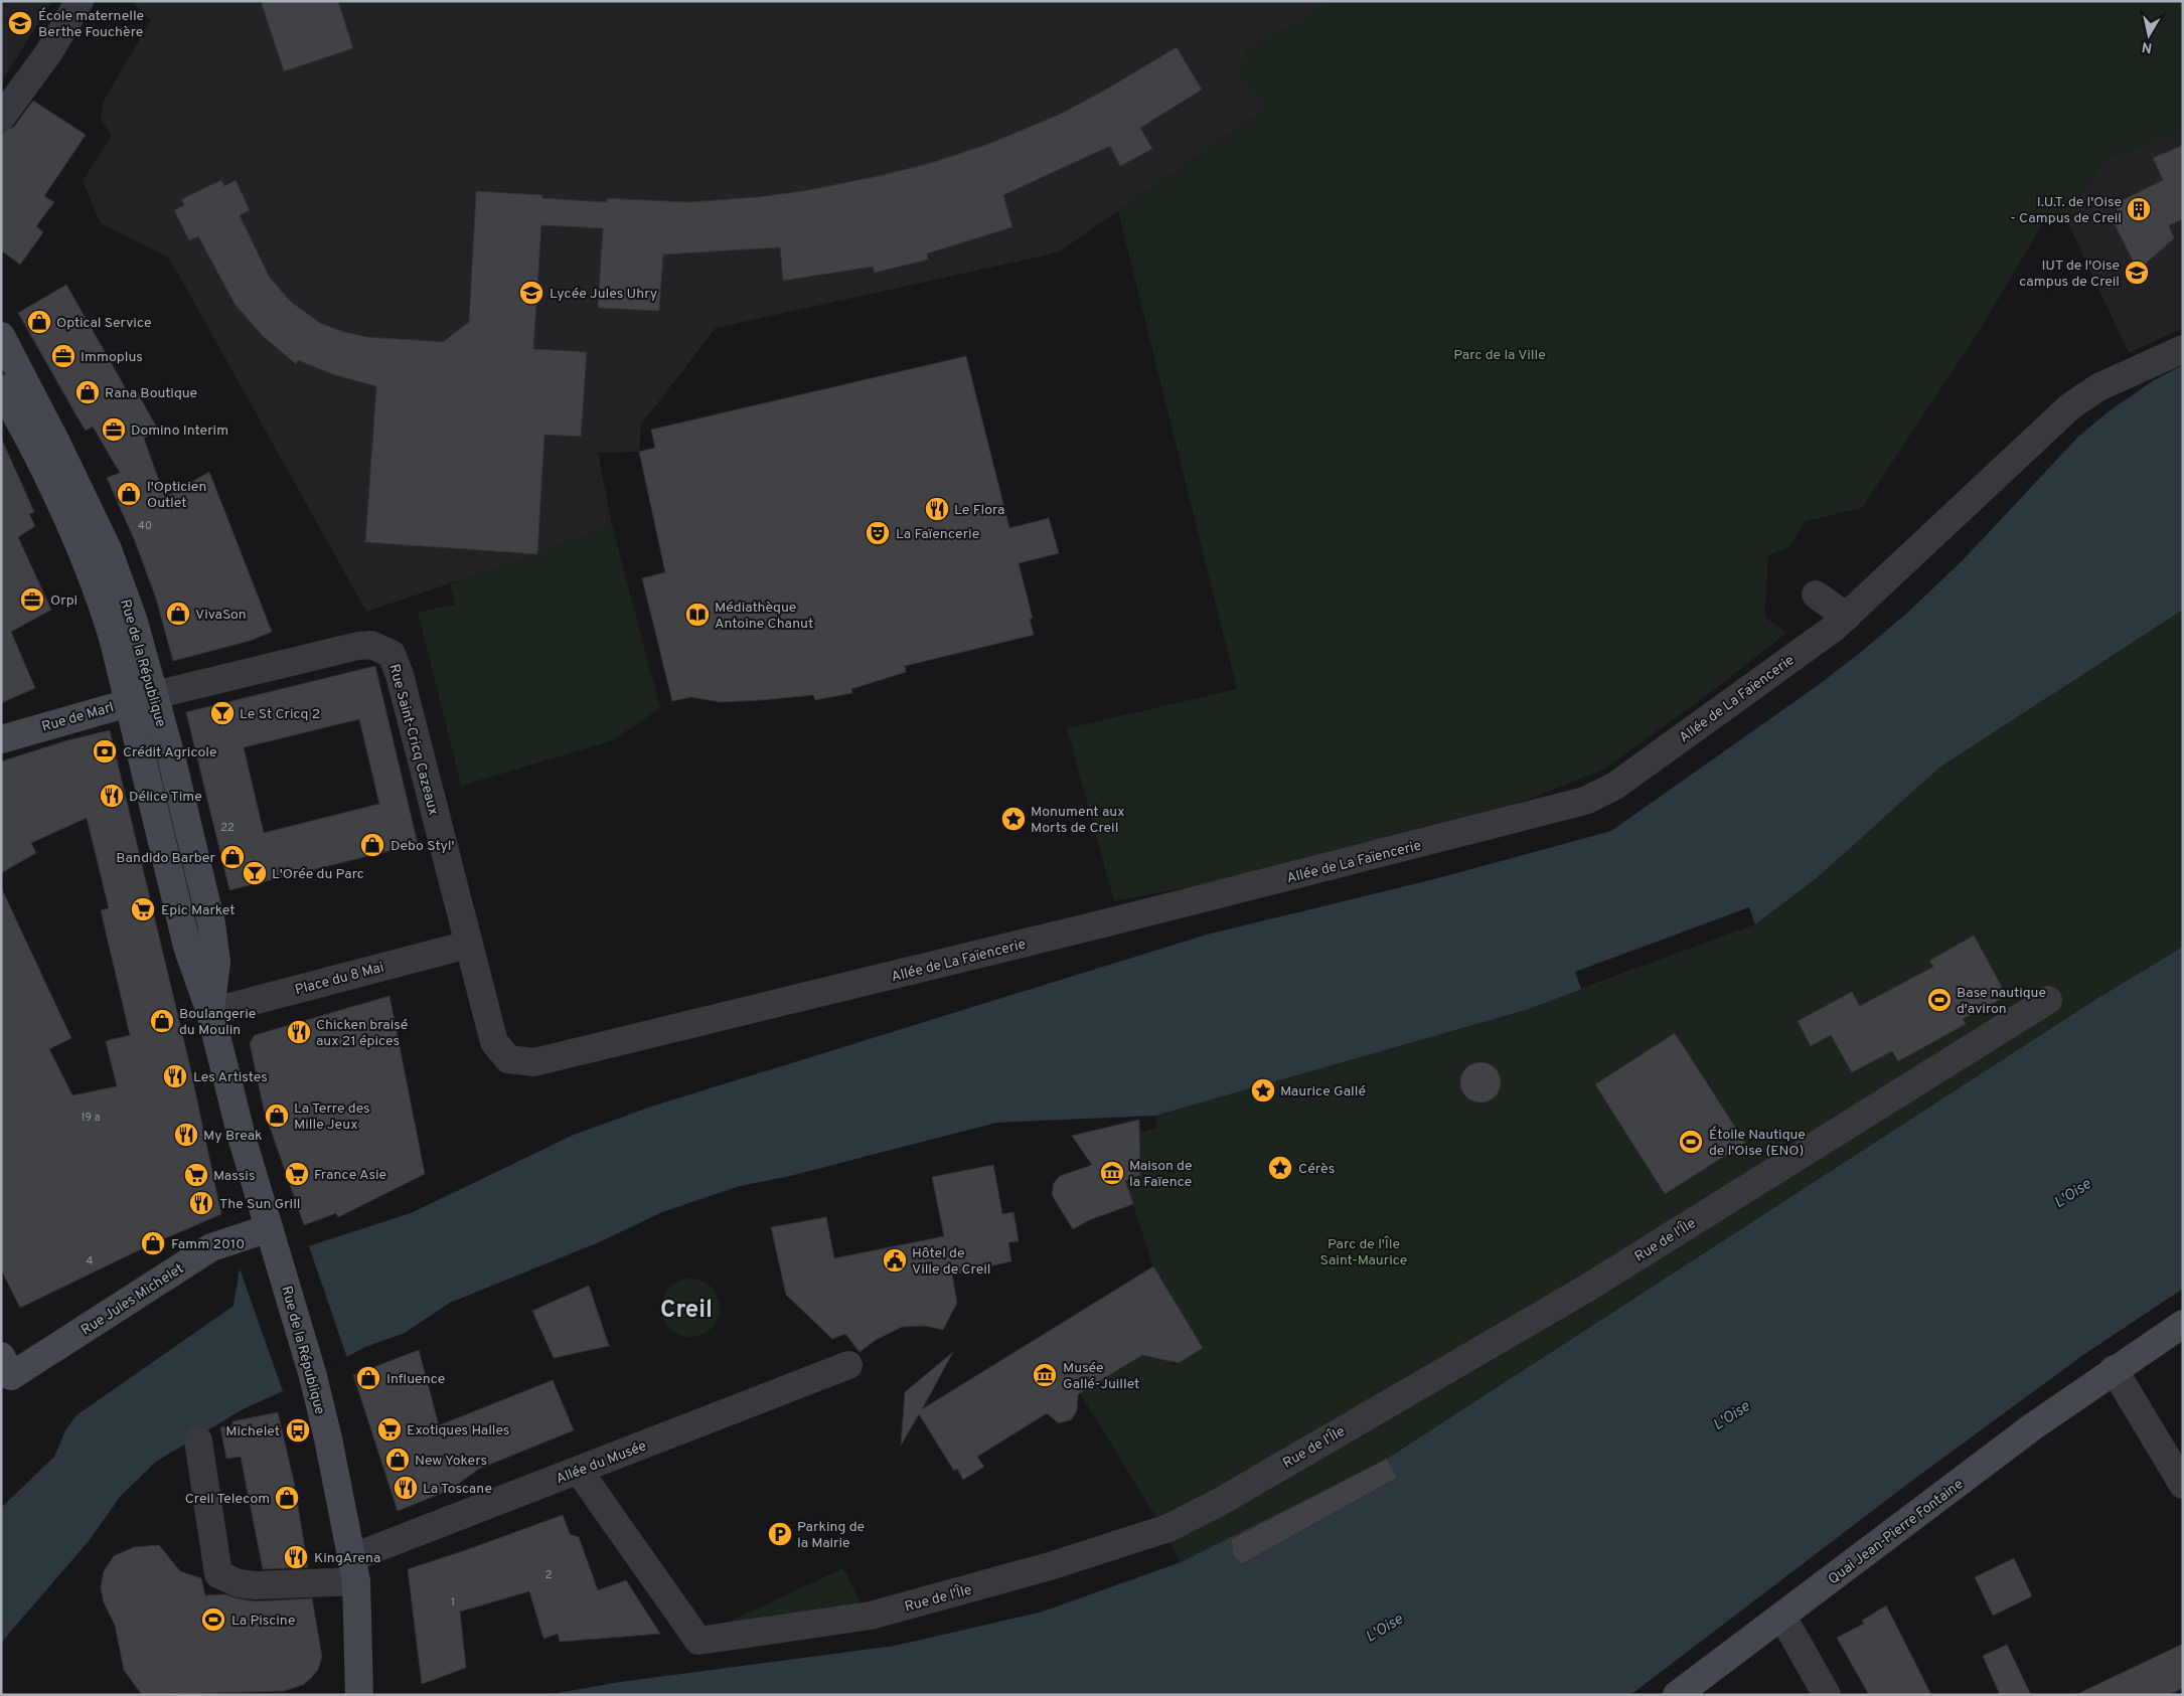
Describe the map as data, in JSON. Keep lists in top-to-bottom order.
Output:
{
  "streets": {
    "main road": [
      "Rue de la République",
      "Rue de Marl",
      "Rue Jules Michelet",
      "Quai Jean-Pierre Fontaine"
    ],
    "street": [
      "Allée de La Faïencerie",
      "Rue Saint-Cricq Cazeaux",
      "Place du 8 Mai",
      "Rue de l'Île",
      "Allée du Musée"
    ]
  },
  "crossings": [
    ["Rue de la République", "Rue de Marl"],
    ["Rue de la République", "Rue Saint-Cricq Cazeaux"],
    ["Rue de la République", "Place du 8 Mai"],
    ["Rue de la République", "Rue Jules Michelet"],
    ["Rue de la République", "Allée du Musée"],
    ["Allée de La Faïencerie", "Rue Saint-Cricq Cazeaux"],
    ["Allée de La Faïencerie", "Place du 8 Mai"],
    ["Rue de Marl", "Rue Saint-Cricq Cazeaux"],
    ["Rue Saint-Cricq Cazeaux", "Place du 8 Mai"],
    ["Rue de l'Île", "Allée du Musée"]
  ],
  "districts": ["Creil"],
  "water": ["L'Oise"],
  "parks": ["Parc de la Ville", "Parc de l'Île Saint-Maurice"],
  "places": {
    "school or university": ["École maternelle Berthe Fouchère", "IUT de l'Oise campus de Creil", "Lycée Jules Uhry"],
    "building": ["I.U.T. de l'Oise - Campus de Creil"],
    "shop": [
      "Optical Service",
      "Rana Boutique",
      "l'Opticien Outlet",
      "VivaSon",
      "Debo Styl'",
      "Bandido Barber",
      "Boulangerie du Moulin",
      "La Terre des Mille Jeux",
      "Famm 2010",
      "Influence",
      "New Yokers",
      "Creil Telecom"
    ],
    "office": ["Immoplus", "Domino Interim", "Orpi"],
    "restaurant": [
      "Le Flora",
      "Délice Time",
      "Chicken braisé aux 21 épices",
      "Les Artistes",
      "My Break",
      "The Sun Grill",
      "La Toscane",
      "KingArena"
    ],
    "theatre": ["La Faïencerie"],
    "library": ["Médiathèque Antoine Chanut"],
    "bar": ["Le St Cricq 2", "L'Orée du Parc"],
    "bank": ["Crédit Agricole"],
    "place": ["Monument aux Morts de Creil", "Maurice Gallé", "Cérès"],
    "supermarket": [
      "Epic Market",
      "France Asie",
      "Massis",
      "Exotiques Halles"
    ],
    "sports": ["Base nautique d'aviron", "Étoile Nautique de l'Oise (ENO)", "La Piscine"],
    "museum": ["Maison de la Faïence", "Musée Gallé-Juillet"],
    "public building": ["Hôtel de Ville de Creil"],
    "bus stop": ["Michelet"],
    "parking": ["Parking de la Mairie"]
  },
  "house_numbers": [
    "40",
    "22",
    "19 a",
    "4",
    "2",
    "1"
  ],
  "north": "bottom"
}
